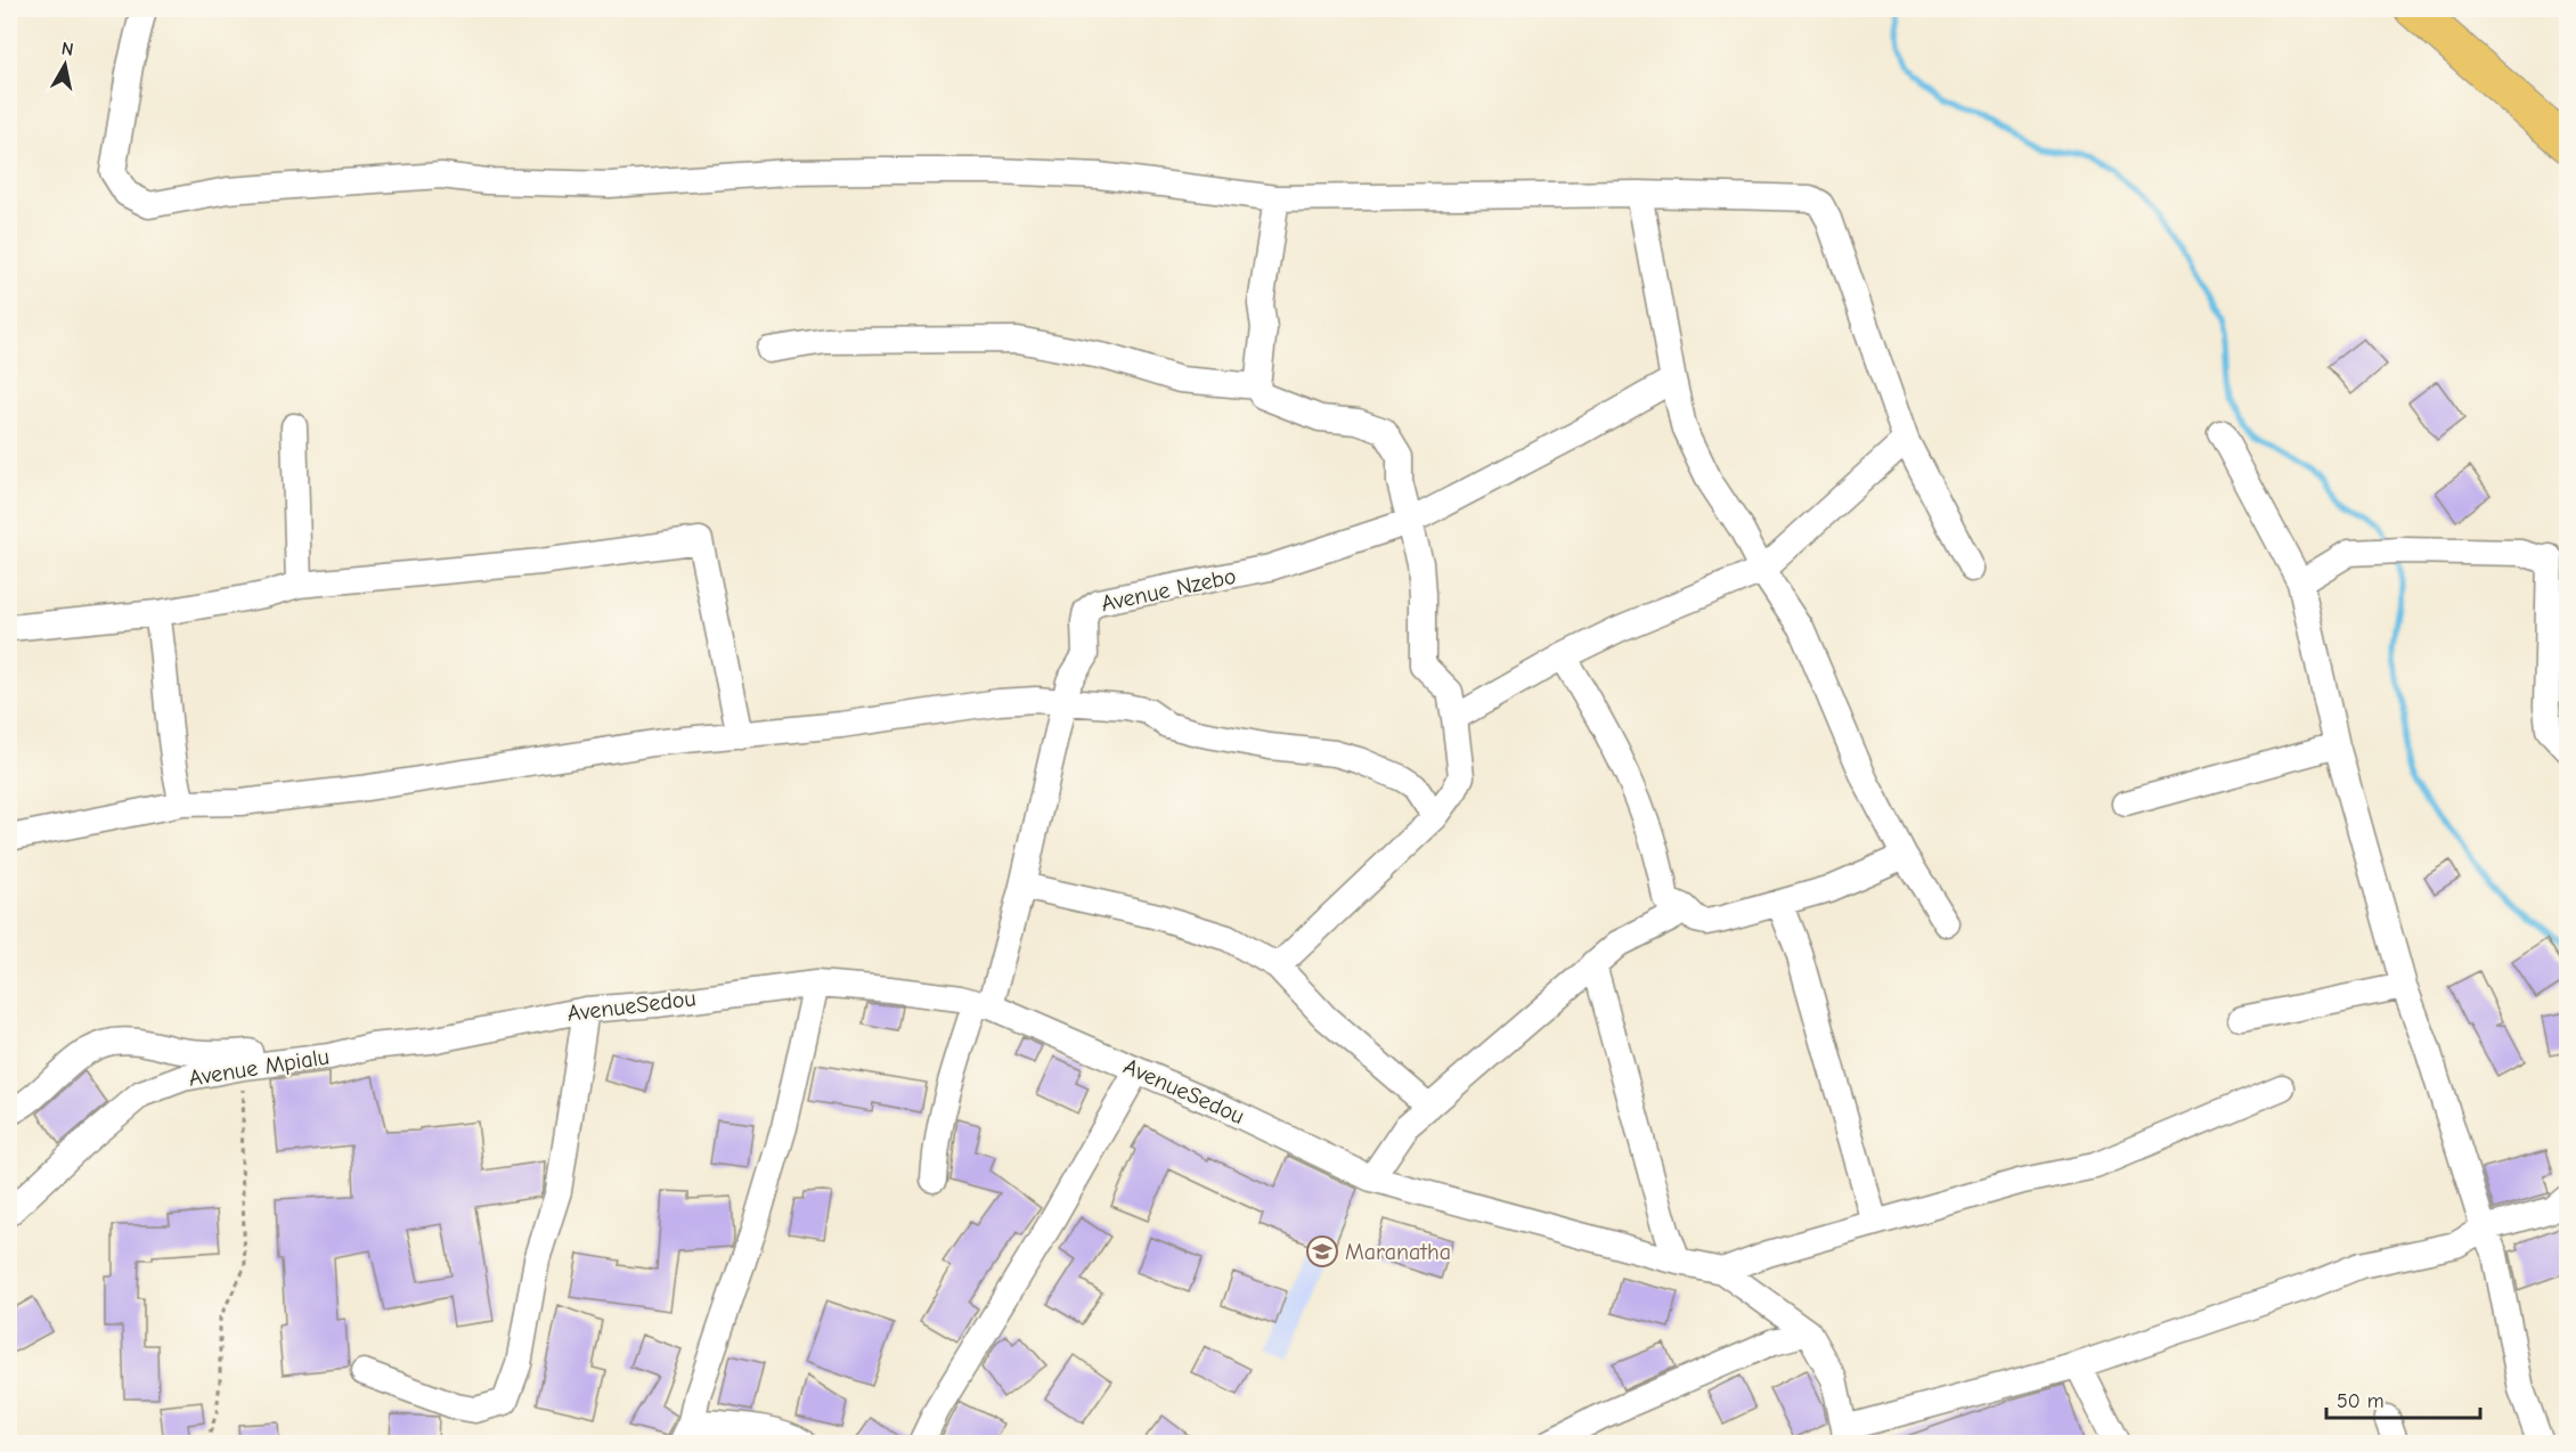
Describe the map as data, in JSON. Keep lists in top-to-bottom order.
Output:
{
  "streets": {
    "street": ["Avenue Nzebo", "AvenueSedou", "Avenue Mpialu"]
  },
  "crossings": [
    ["Avenue Nzebo", "AvenueSedou"],
    ["AvenueSedou", "Avenue Mpialu"]
  ],
  "places": {
    "school or university": ["Maranatha"]
  },
  "scale_bar": "50 m",
  "north": "top"
}
